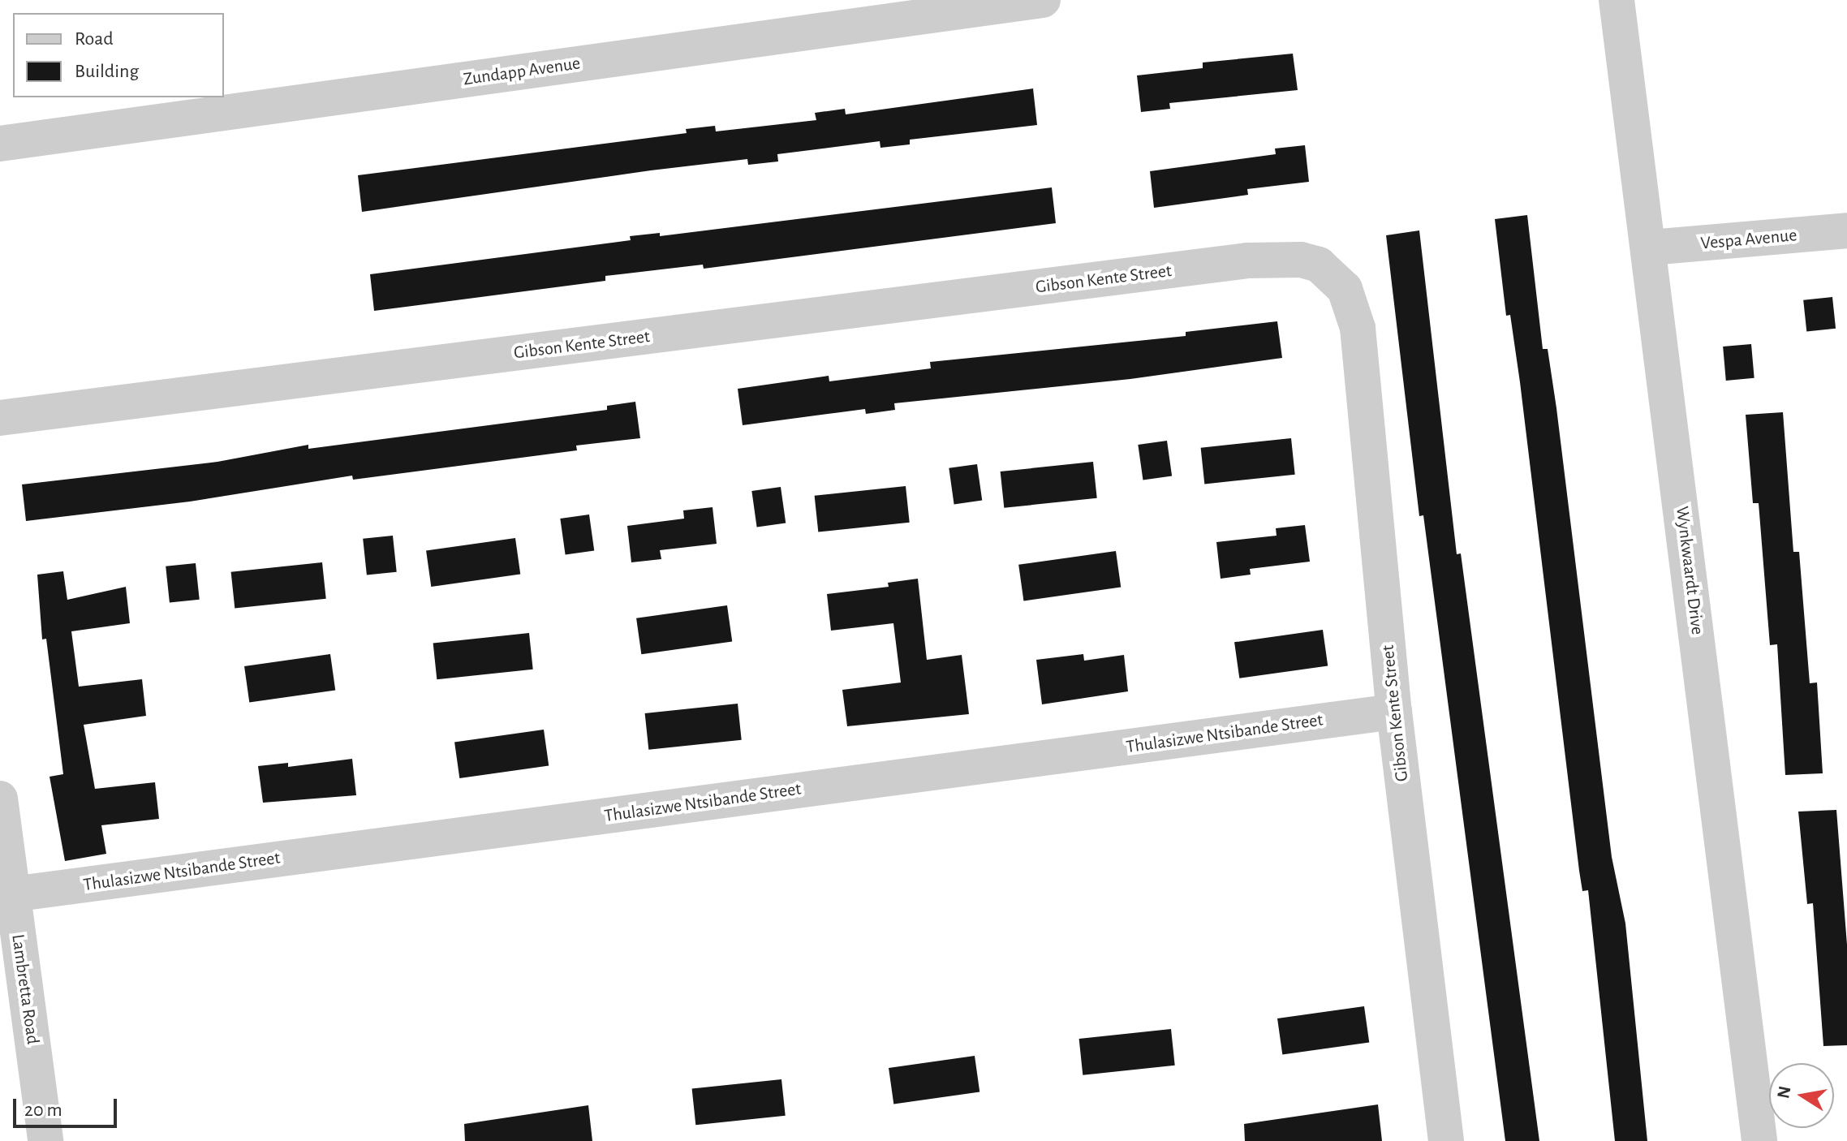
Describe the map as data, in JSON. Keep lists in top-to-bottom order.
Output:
{
  "streets": {
    "street": [
      "Zundapp Avenue",
      "Vespa Avenue",
      "Gibson Kente Street",
      "Wynkwaardt Drive",
      "Thulasizwe Ntsibande Street",
      "Lambretta Road"
    ]
  },
  "crossings": [
    ["Vespa Avenue", "Wynkwaardt Drive"],
    ["Gibson Kente Street", "Thulasizwe Ntsibande Street"],
    ["Thulasizwe Ntsibande Street", "Lambretta Road"]
  ],
  "legend": ["Road", "Building"],
  "scale_bar": "20 m",
  "north": "left"
}
